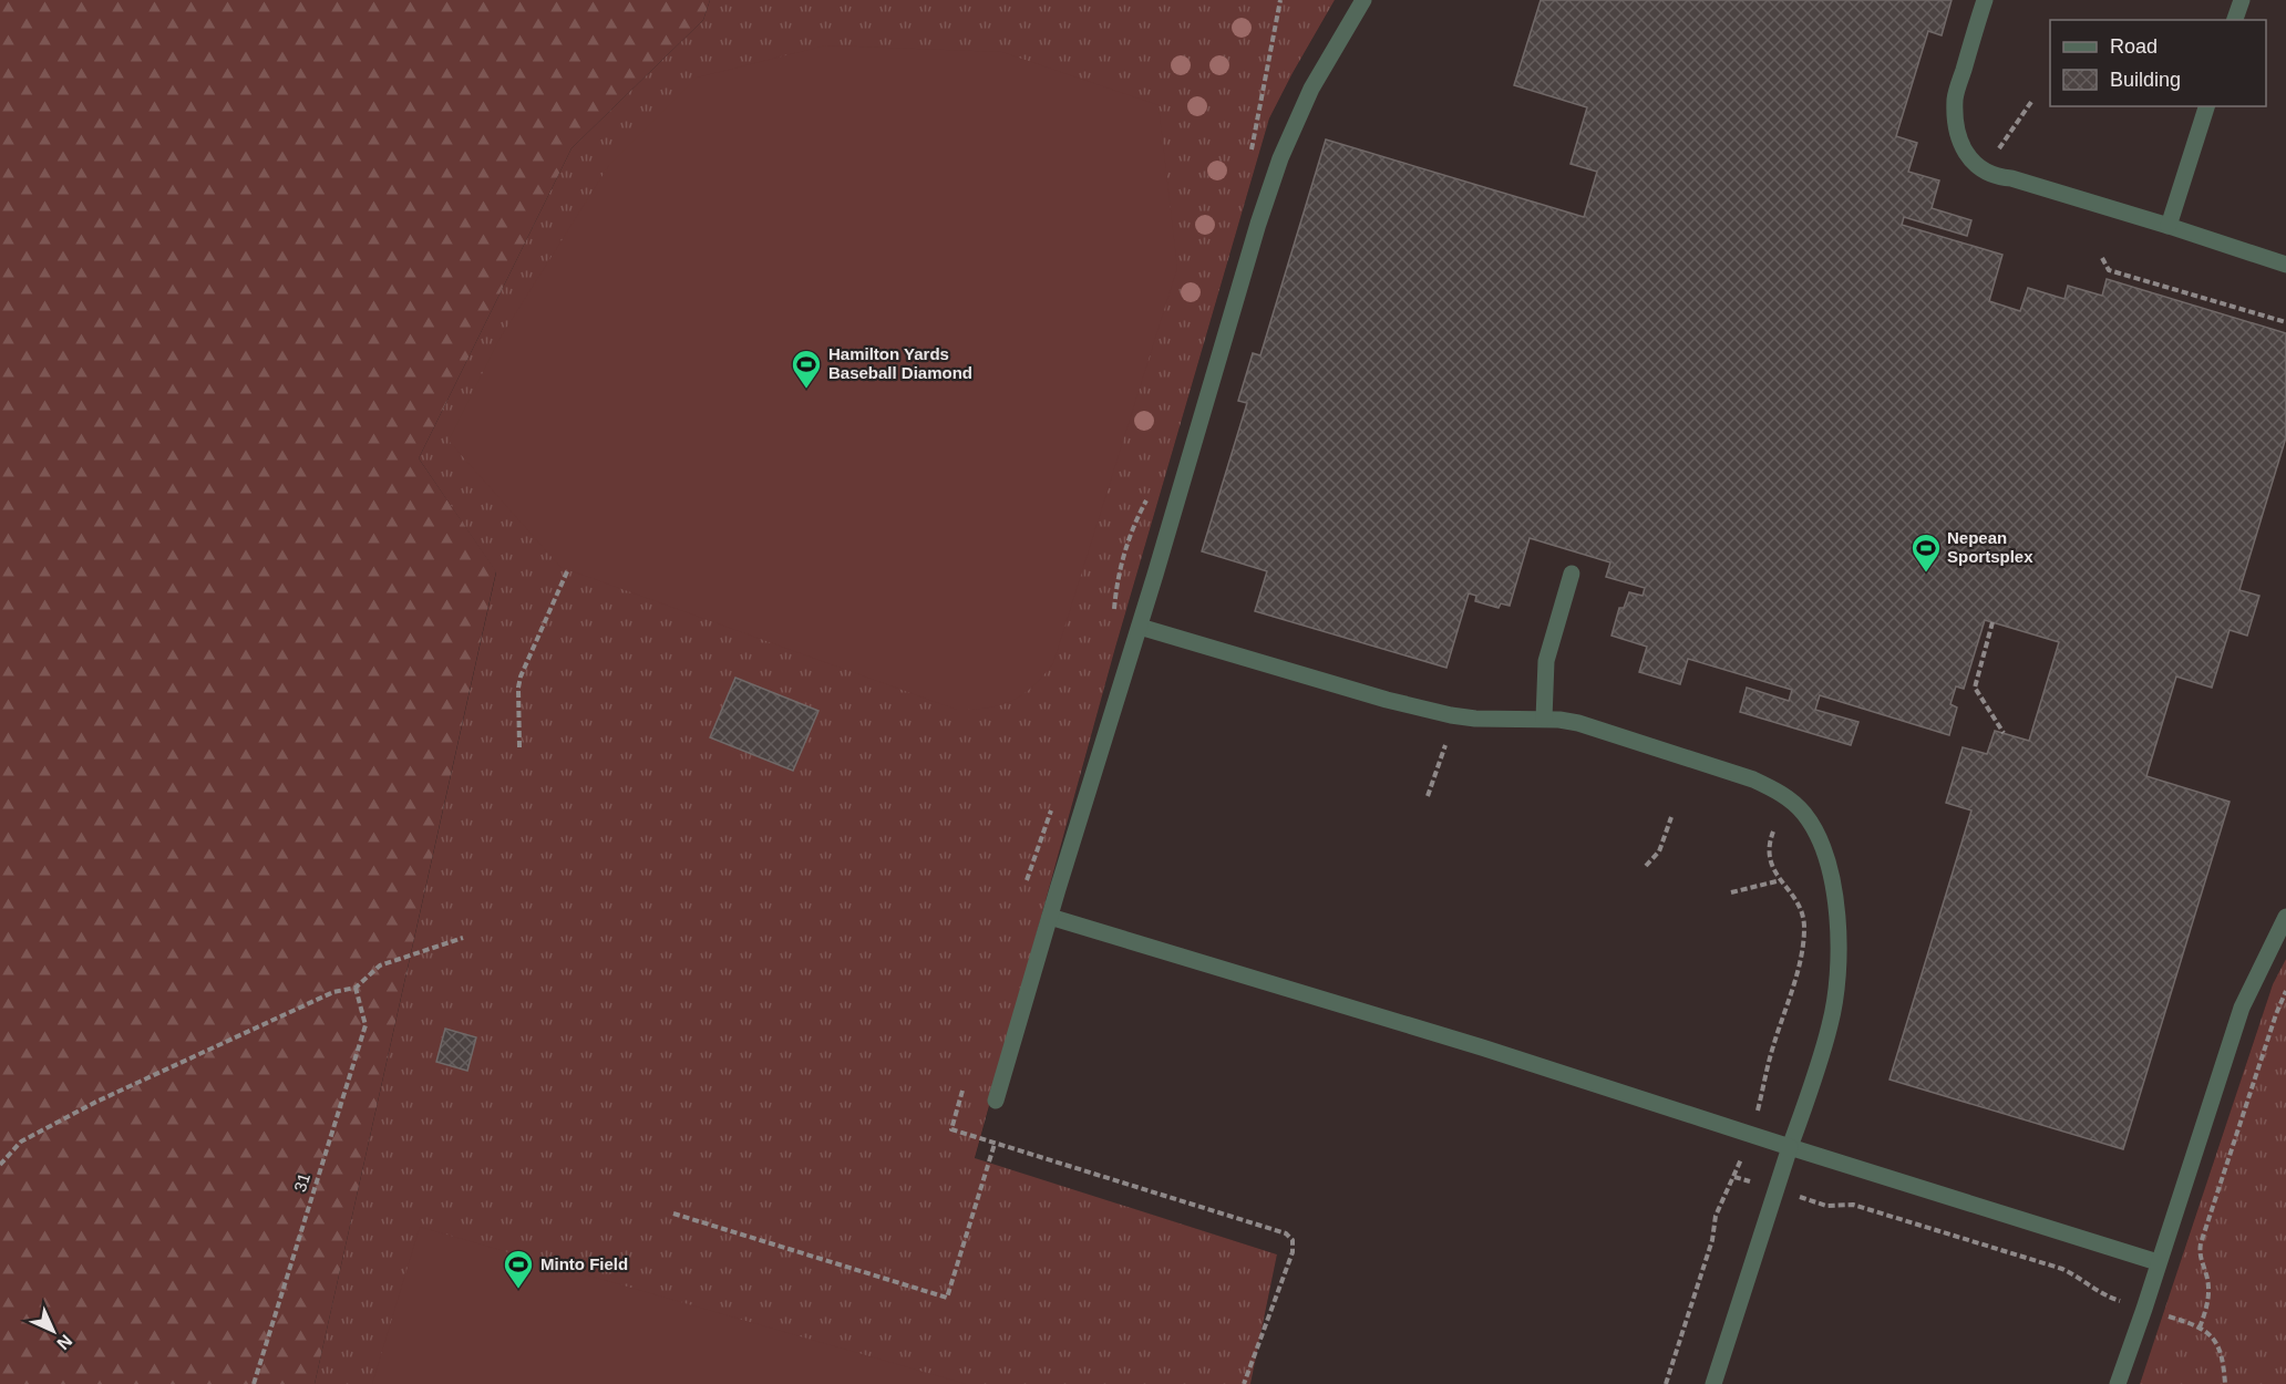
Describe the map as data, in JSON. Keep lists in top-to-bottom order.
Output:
{
  "streets": {
    "path": ["31"]
  },
  "places": {
    "sports": ["Hamilton Yards Baseball Diamond", "Nepean Sportsplex", "Minto Field"]
  },
  "legend": ["Road", "Building"],
  "north": "bottom right"
}
